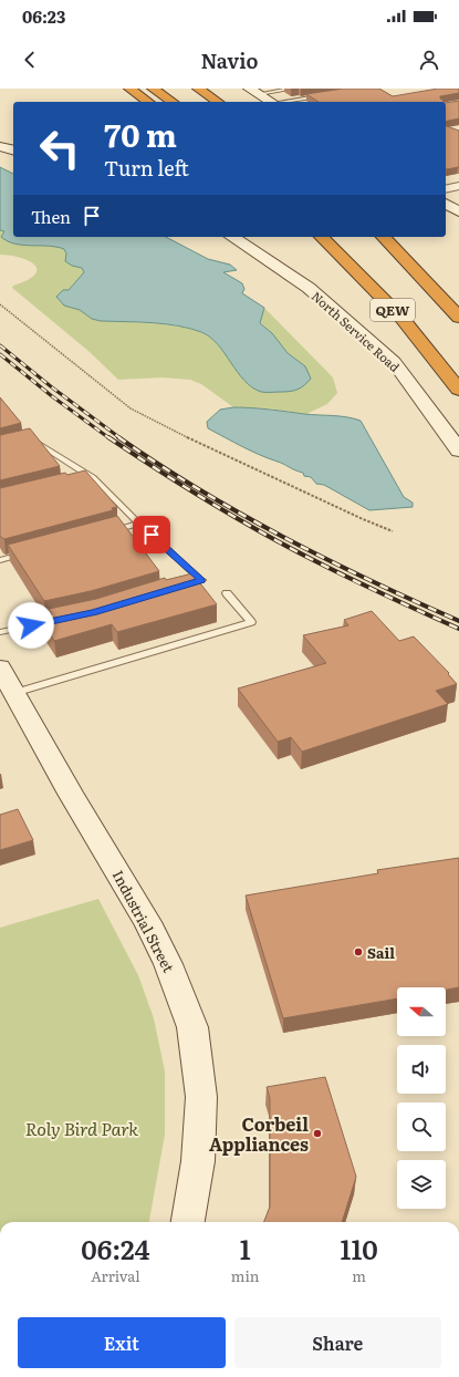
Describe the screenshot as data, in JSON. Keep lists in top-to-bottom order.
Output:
{
  "streets": {
    "highway": ["QEW"],
    "street": ["North Service Road", "Industrial Street"]
  },
  "parks": ["Roly Bird Park"],
  "places": ["Sail", "Corbeil Appliances"],
  "north": "left",
  "page": {
    "status": "06:23",
    "header": "Navio",
    "turn": ["70 m", "Turn left"],
    "then": "Then",
    "eta": [
      "06:24",
      "Arrival",
      "1",
      "min",
      "110",
      "m"
    ],
    "buttons": ["Exit", "Share"]
  }
}
